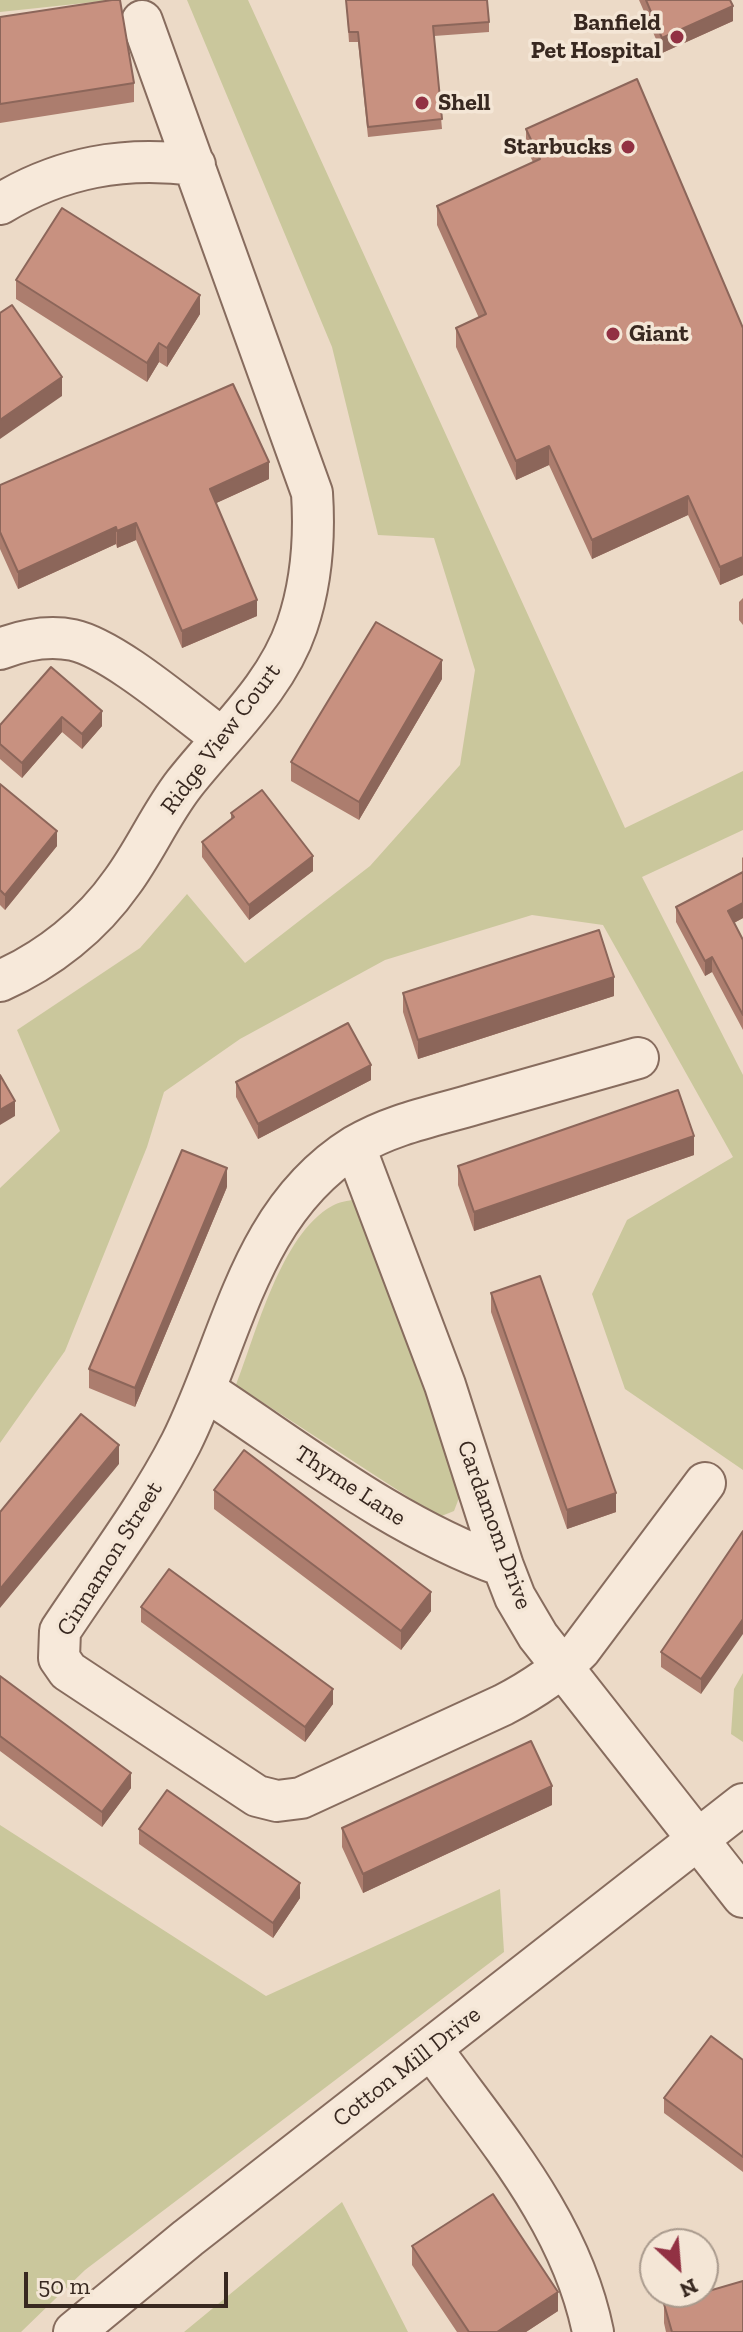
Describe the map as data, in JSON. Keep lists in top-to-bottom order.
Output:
{
  "streets": {
    "street": [
      "Ridge View Court",
      "Thyme Lane",
      "Cardamom Drive",
      "Cinnamon Street",
      "Cotton Mill Drive"
    ]
  },
  "crossings": [
    ["Thyme Lane", "Cardamom Drive"],
    ["Thyme Lane", "Cinnamon Street"],
    ["Cardamom Drive", "Cinnamon Street"],
    ["Cardamom Drive", "Cotton Mill Drive"]
  ],
  "places": [
    "Banfield Pet Hospital",
    "Shell",
    "Starbucks",
    "Giant"
  ],
  "scale_bar": "50 m",
  "north": "bottom right"
}
